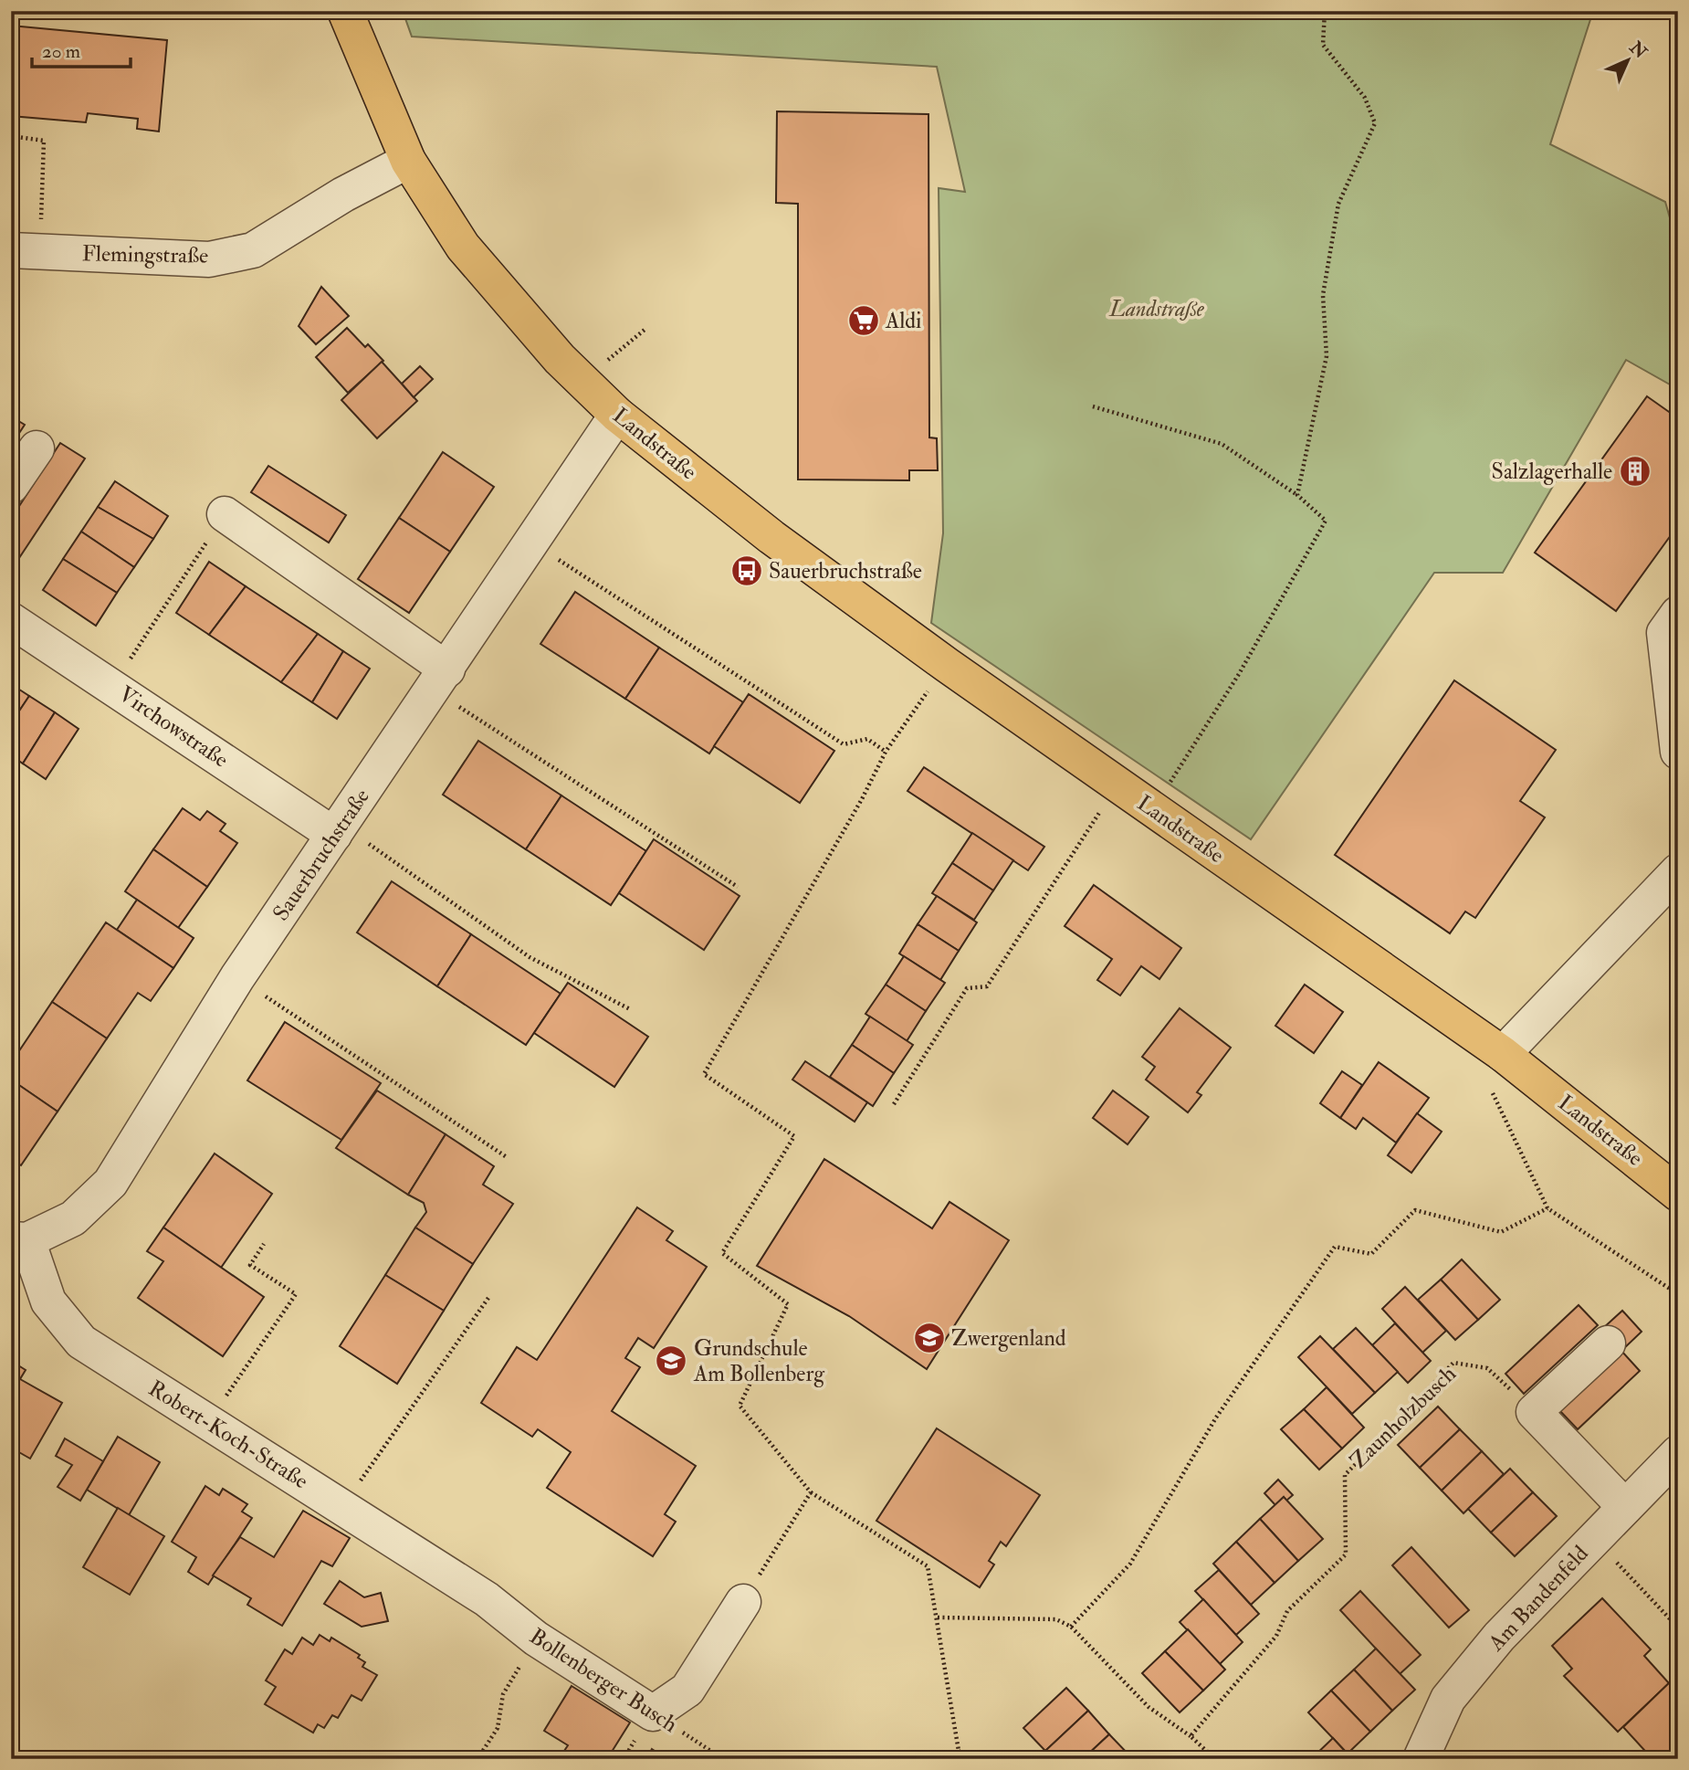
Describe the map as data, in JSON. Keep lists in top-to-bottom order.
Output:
{
  "streets": {
    "main road": ["Landstraße"],
    "street": [
      "Flemingstraße",
      "Virchowstraße",
      "Sauerbruchstraße",
      "Robert-Koch-Straße",
      "Am Bandenfeld",
      "Bollenberger Busch"
    ],
    "path": ["Zaunholzbusch"]
  },
  "crossings": [
    ["Flemingstraße", "Landstraße"],
    ["Landstraße", "Sauerbruchstraße"],
    ["Virchowstraße", "Sauerbruchstraße"],
    ["Sauerbruchstraße", "Robert-Koch-Straße"],
    ["Robert-Koch-Straße", "Bollenberger Busch"]
  ],
  "parks": ["Landstraße"],
  "places": {
    "supermarket": ["Aldi"],
    "building": ["Salzlagerhalle"],
    "bus stop": ["Sauerbruchstraße"],
    "school or university": ["Zwergenland", "Grundschule Am Bollenberg"]
  },
  "scale_bar": "20 m",
  "north": "top right"
}
